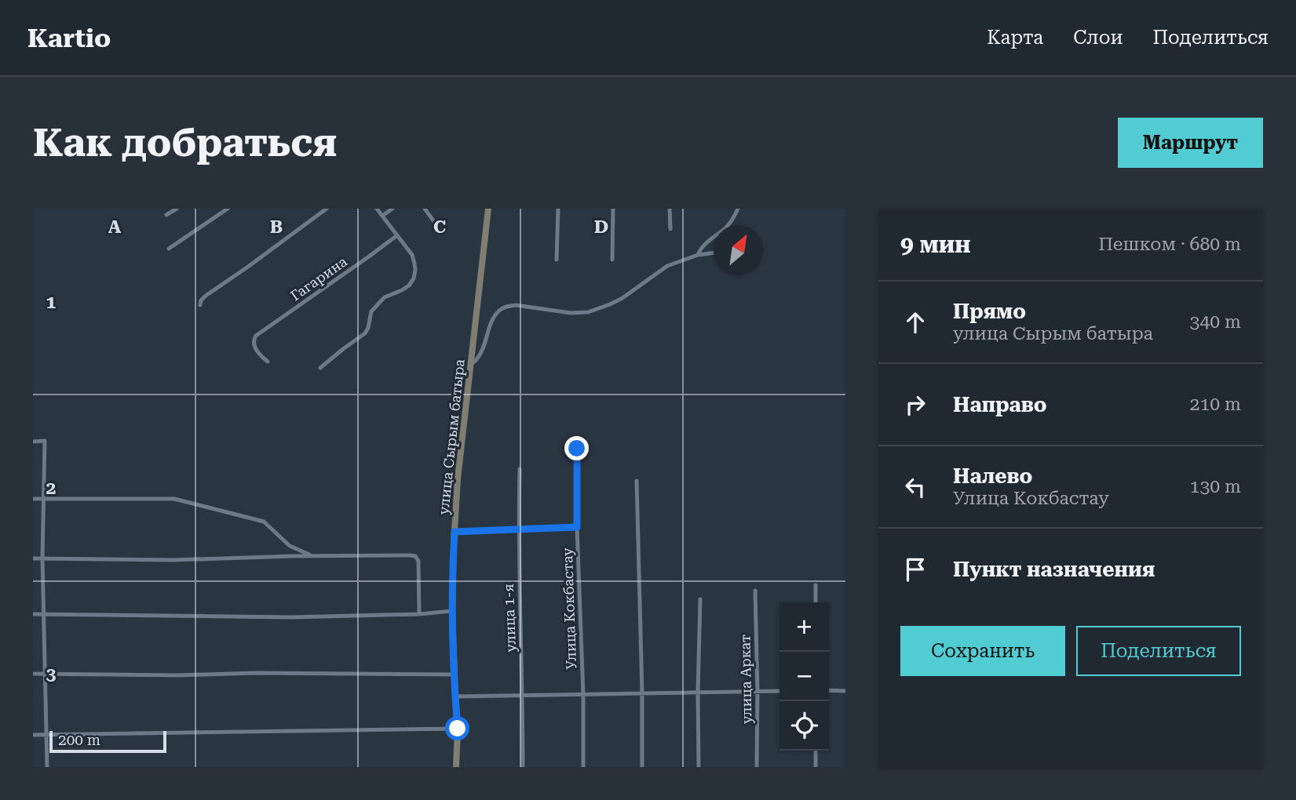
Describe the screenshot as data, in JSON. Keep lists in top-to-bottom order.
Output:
{
  "streets": {
    "street": [
      "Гагарина",
      "улица Сырым батыра",
      "Улица Кокбастау",
      "улица 1-я",
      "улица Аркат"
    ]
  },
  "scale_bar": "200 m",
  "north": "top right",
  "page": {
    "header": "Kartio",
    "nav": ["Карта", "Слои", "Поделиться"],
    "buttons": [
      "Маршрут",
      ["Сохранить", "Поделиться"]
    ],
    "title": "Как добраться",
    "heading": ["9 мин", "Пешком · 680 m"],
    "list": [
      ["Прямо", "улица Сырым батыра", "340 m"],
      ["Направо", "210 m"],
      ["Налево", "Улица Кокбастау", "130 m"],
      "Пункт назначения"
    ],
    "map_buttons": ["+", "−"],
    "scale": "200 m"
  },
  "grid": {
    "columns": [
      "A",
      "B",
      "C",
      "D"
    ],
    "rows": ["1", "2", "3"]
  }
}
